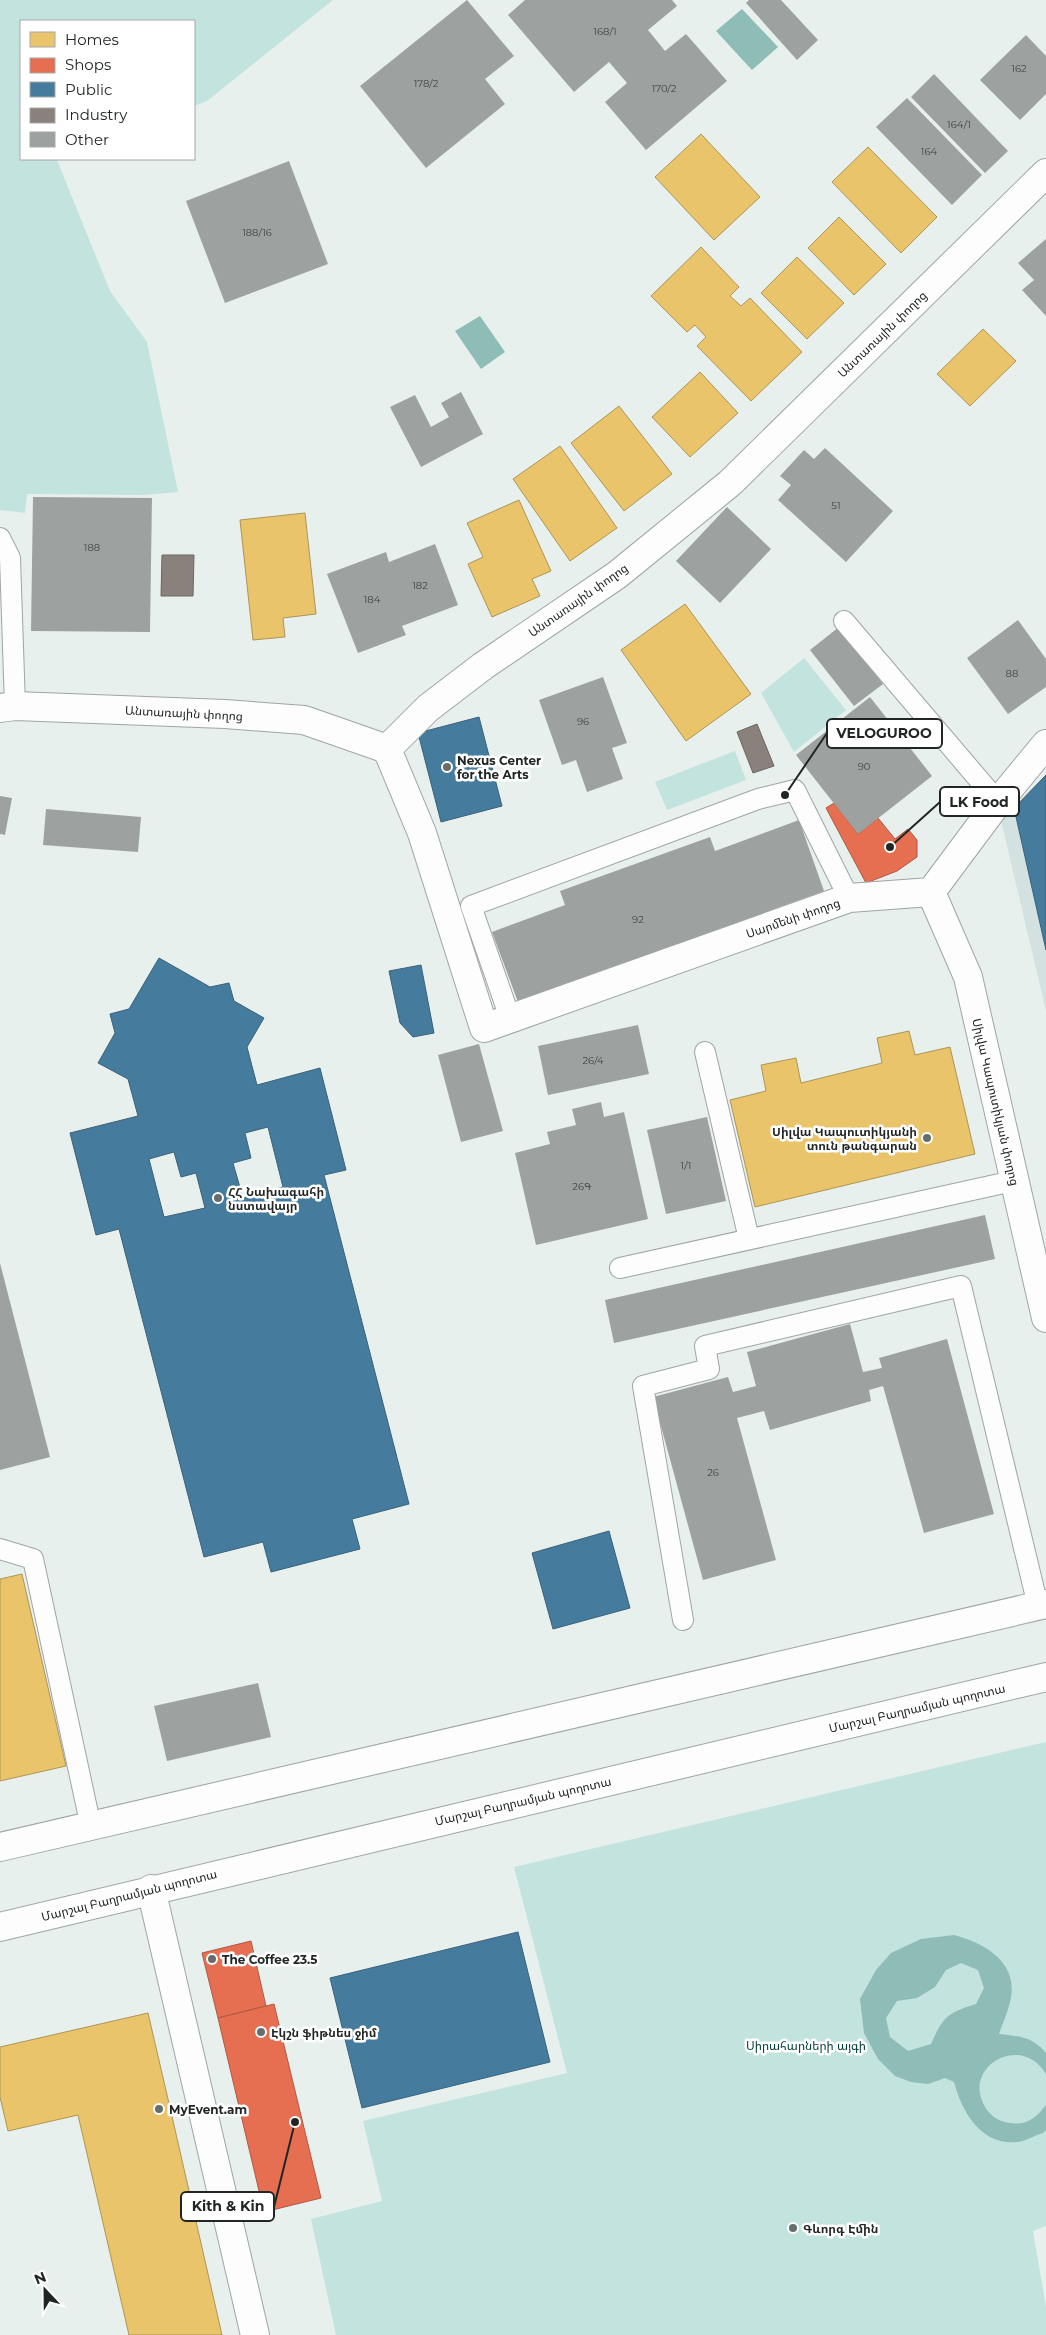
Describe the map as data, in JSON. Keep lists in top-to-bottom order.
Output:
{
  "streets": {
    "street": [
      "Անտառային փողոց",
      "Սարմենի փողոց",
      "Սիլվա Կապուտիկյան փողոց",
      "Մարշալ Բաղրամյան պողոտա"
    ]
  },
  "crossings": [
    ["Անտառային փողոց", "Սարմենի փողոց"],
    ["Սարմենի փողոց", "Սիլվա Կապուտիկյան փողոց"]
  ],
  "parks": ["Սիրահարների այգի"],
  "places": [
    "Nexus Center for the Arts",
    "VELOGUROO",
    "LK Food",
    "Սիլվա Կապուտիկյանի տուն թանգարան",
    "ՀՀ Նախագահի նստավայր",
    "The Coffee 23.5",
    "Էկշն ֆիթնես ջիմ",
    "MyEvent.am",
    "Kith & Kin",
    "Գևորգ Էմին"
  ],
  "house_numbers": [
    "168/1",
    "162",
    "178/2",
    "170/2",
    "164/1",
    "164",
    "188/16",
    "51",
    "188",
    "182",
    "184",
    "88",
    "96",
    "90",
    "92",
    "26/4",
    "1/1",
    "26Գ",
    "26"
  ],
  "legend": [
    "Homes",
    "Shops",
    "Public",
    "Industry",
    "Other"
  ],
  "north": "top"
}
